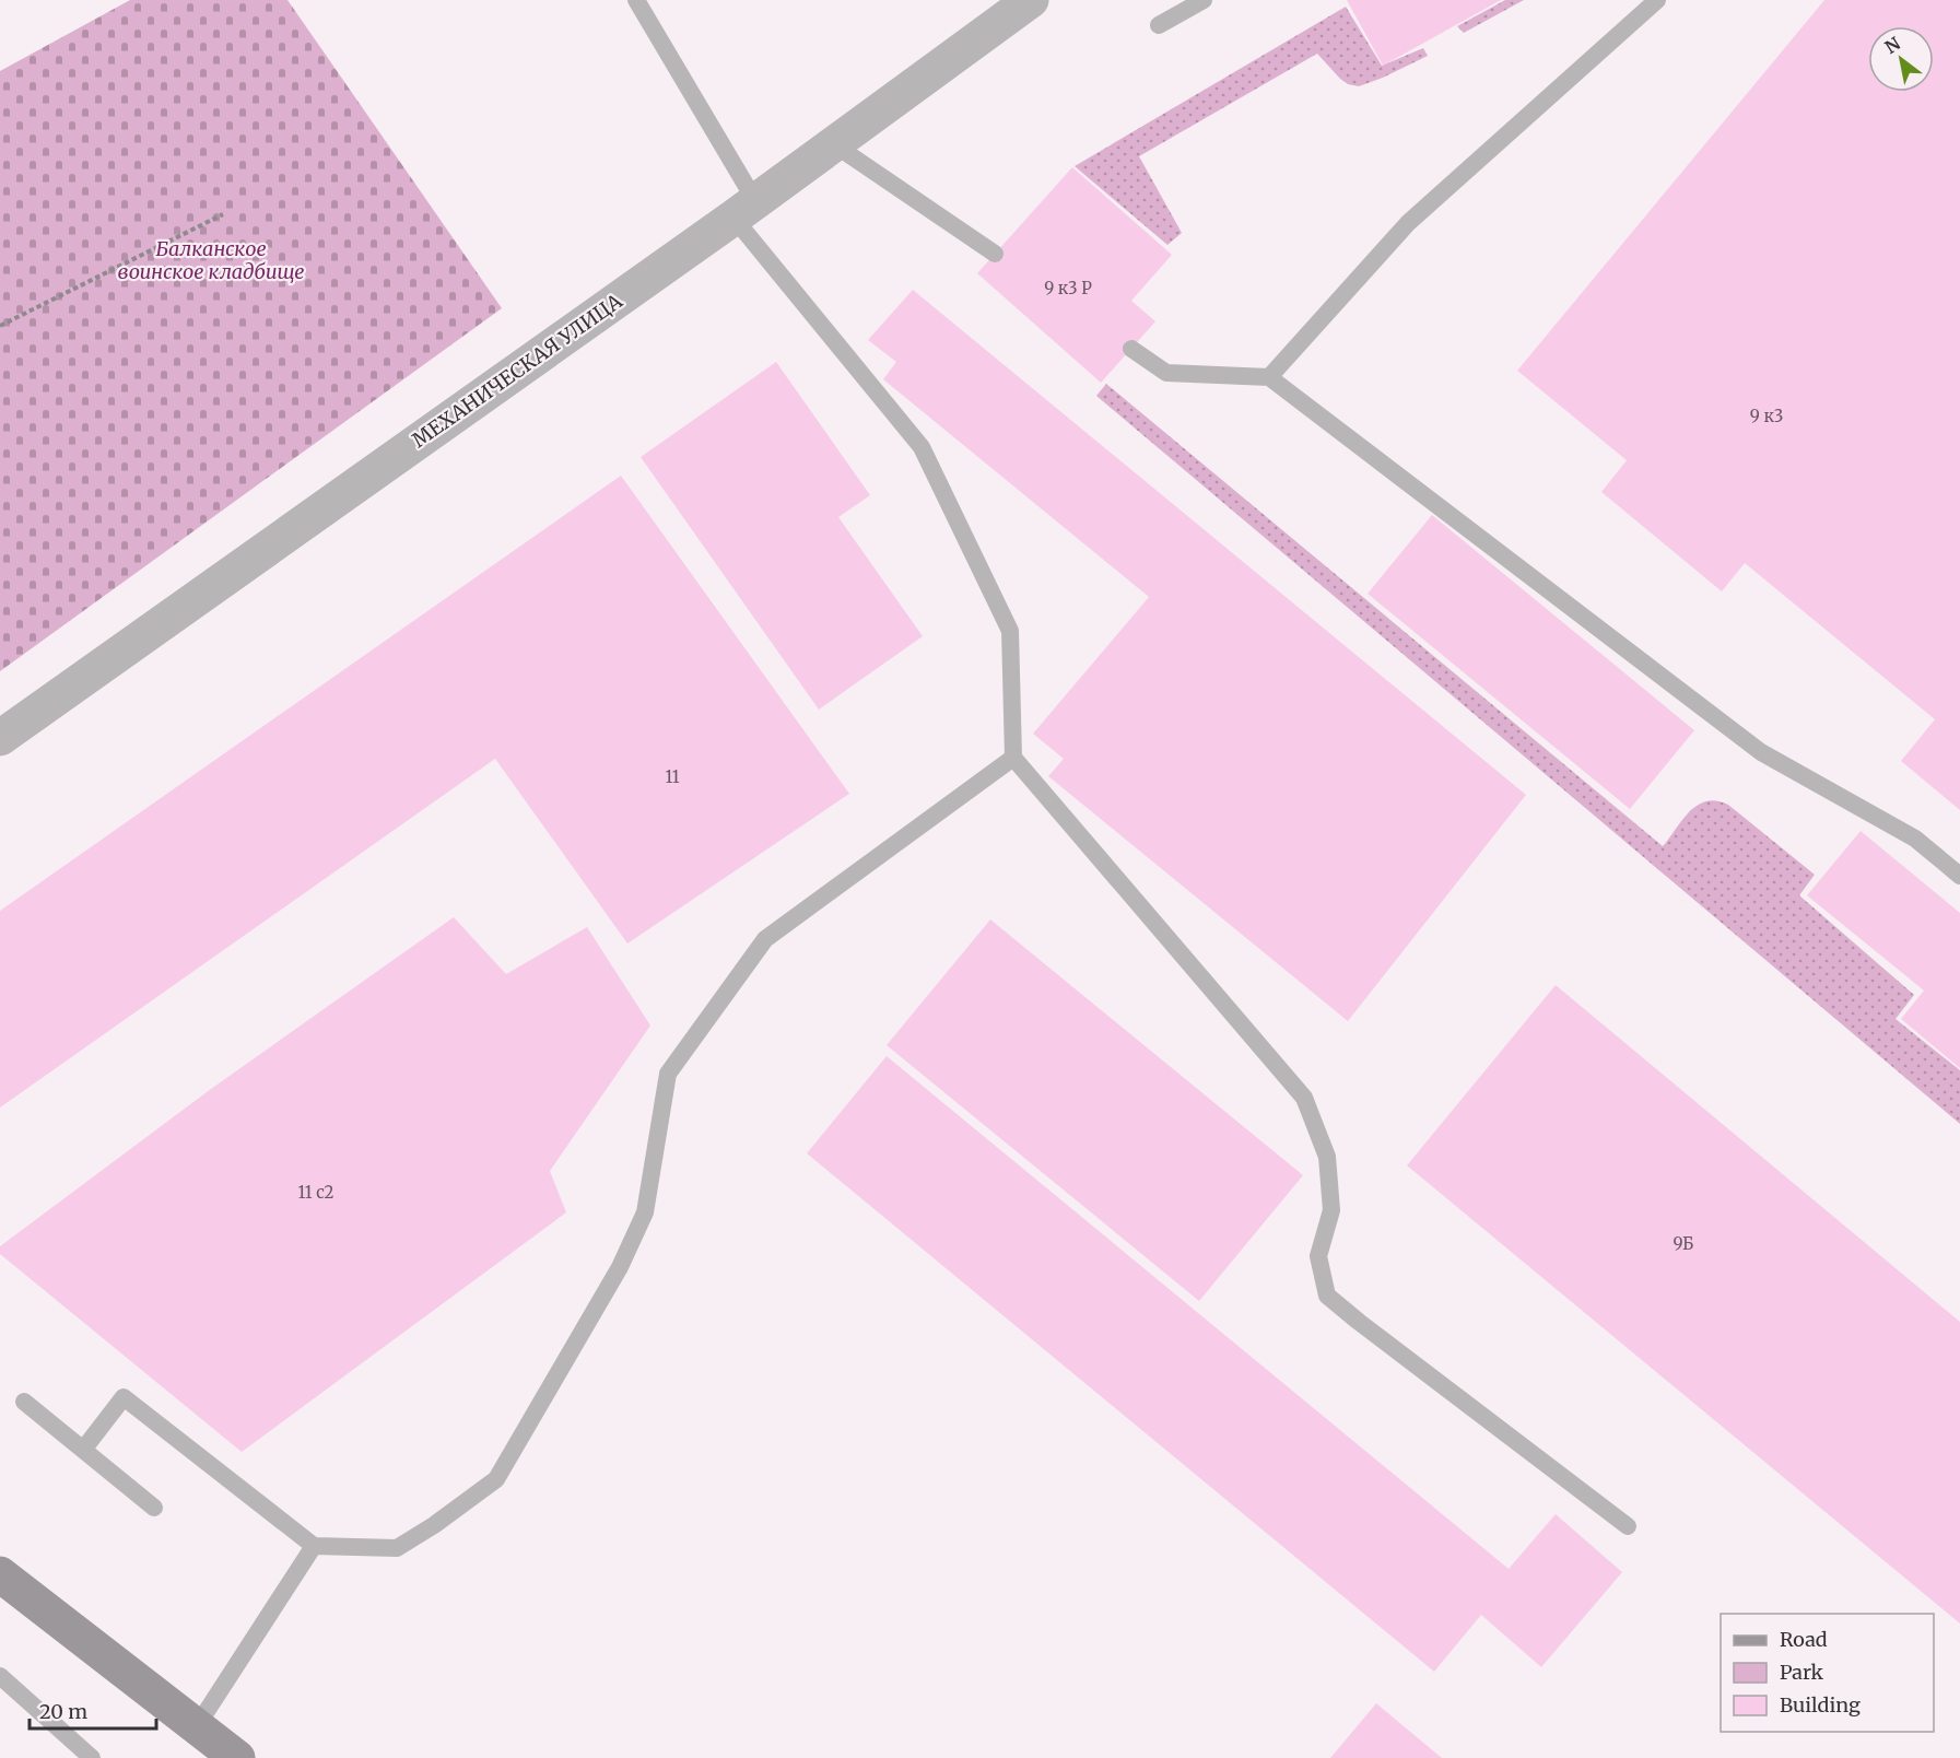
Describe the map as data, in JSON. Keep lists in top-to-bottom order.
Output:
{
  "streets": {
    "street": ["МЕХАНИЧЕСКАЯ УЛИЦА"]
  },
  "parks": ["Балканское воинское кладбище"],
  "house_numbers": [
    "9 к3 Р",
    "9 к3",
    "11",
    "11 с2",
    "9Б"
  ],
  "legend": ["Road", "Park", "Building"],
  "scale_bar": "20 m",
  "north": "top left"
}
